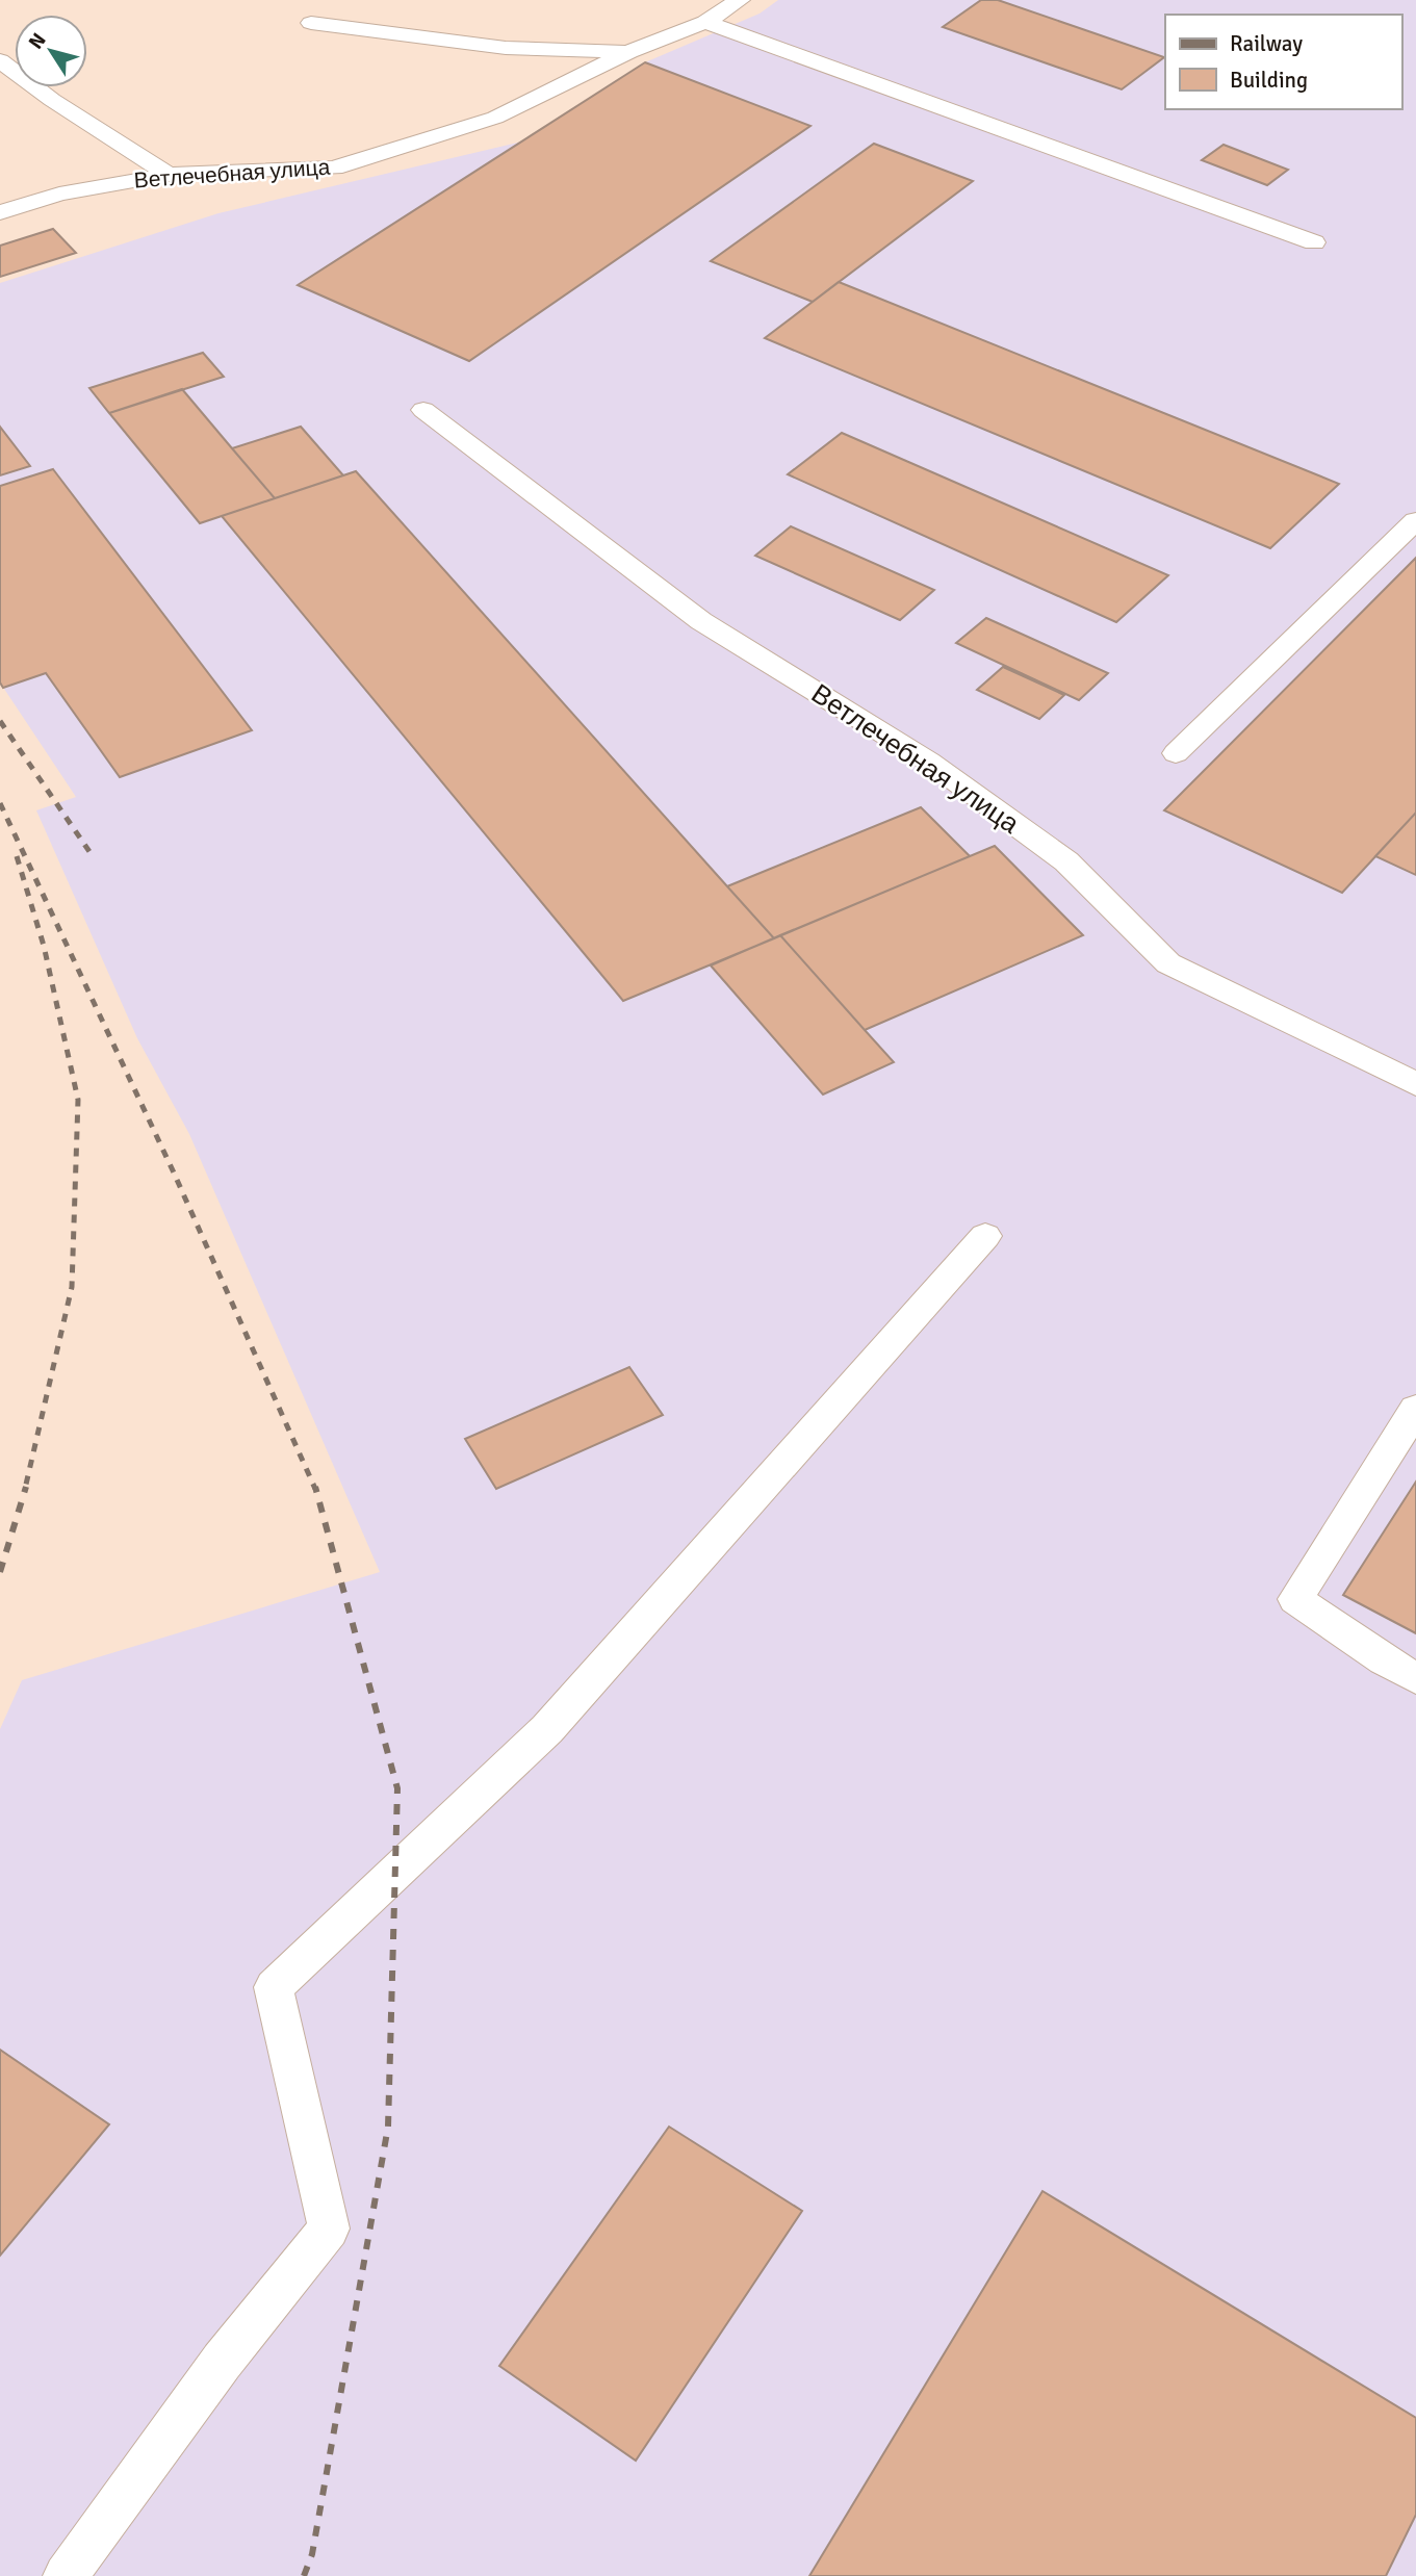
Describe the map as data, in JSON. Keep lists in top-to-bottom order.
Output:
{
  "streets": {
    "lane": ["Ветлечебная улица"]
  },
  "legend": ["Railway", "Building"],
  "north": "top left"
}
